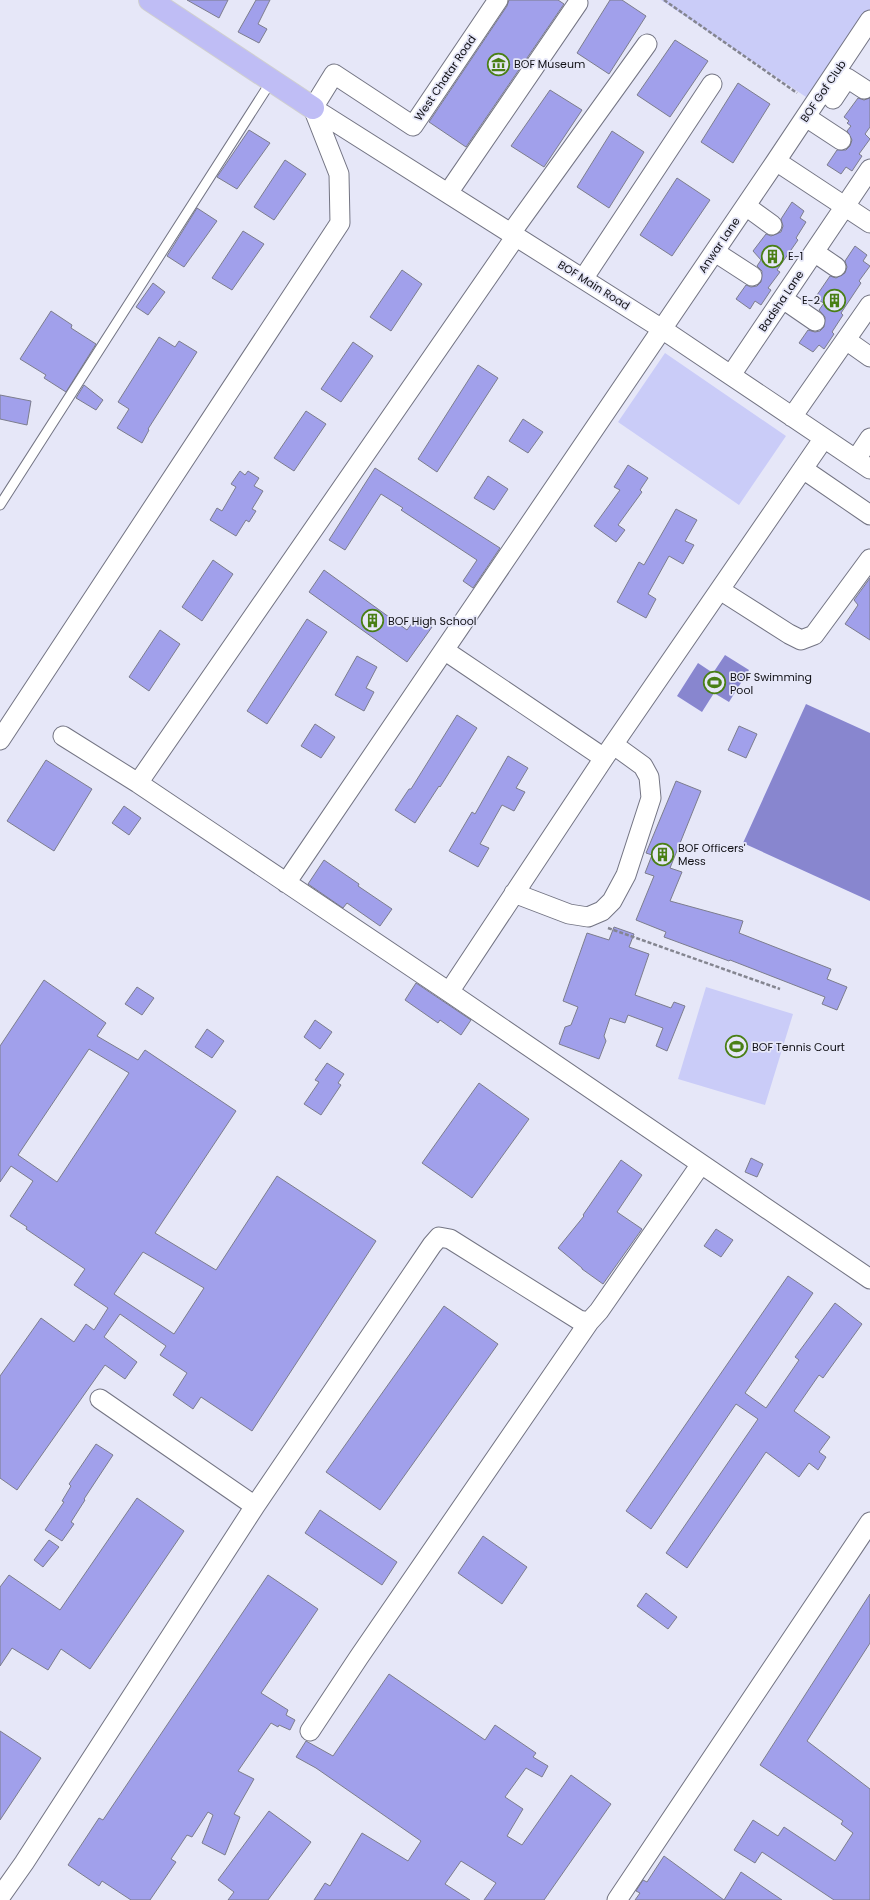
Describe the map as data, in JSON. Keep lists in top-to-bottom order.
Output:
{
  "streets": {
    "street": [
      "West Chatar Road",
      "BOF Gof Club",
      "Anwar Lane",
      "BOF Main Road",
      "Badsha Lane"
    ]
  },
  "crossings": [
    ["West Chatar Road", "BOF Main Road"],
    ["BOF Gof Club", "Anwar Lane"],
    ["Anwar Lane", "BOF Main Road"],
    ["BOF Main Road", "Badsha Lane"]
  ],
  "places": {
    "museum": ["BOF Museum"],
    "building": [
      "E-1",
      "E-2",
      "BOF High School",
      "BOF Officers' Mess"
    ],
    "sports": ["BOF Swimming Pool", "BOF Tennis Court"]
  }
}
